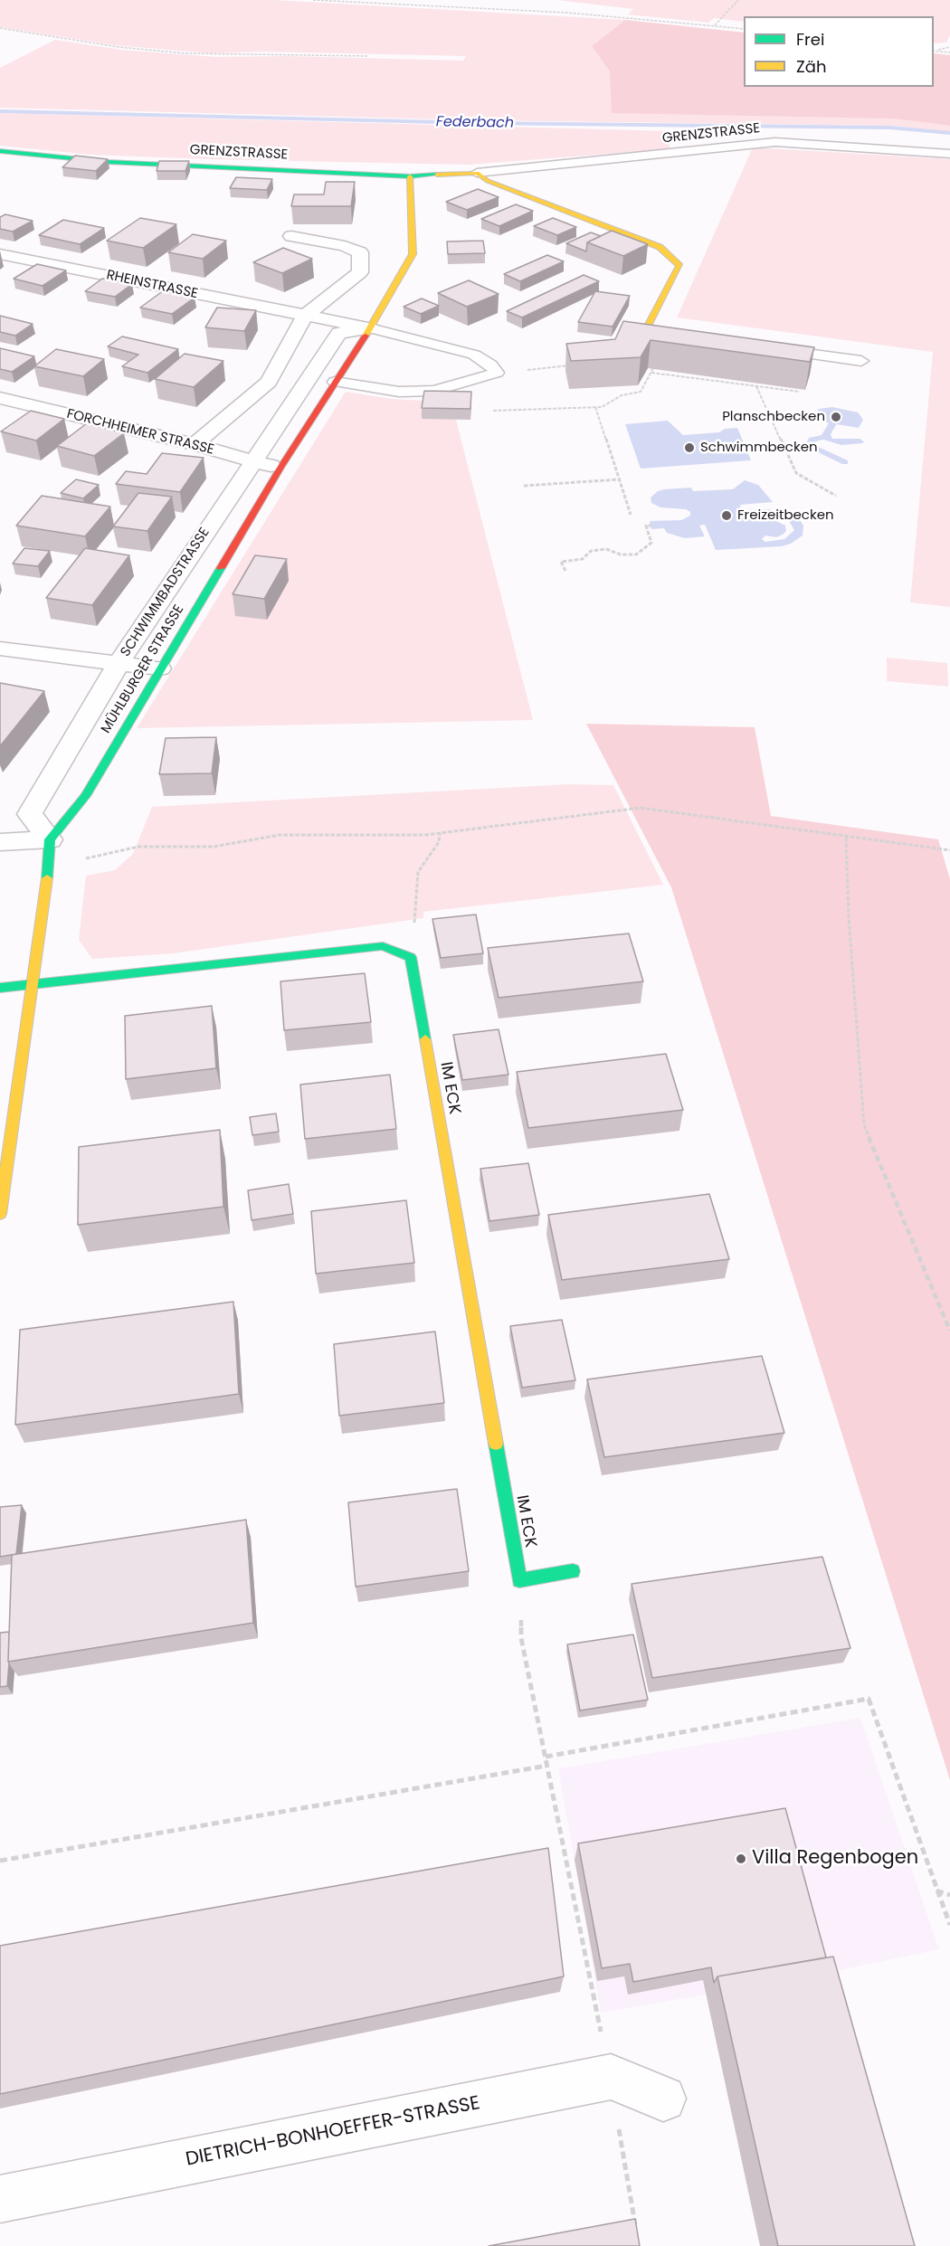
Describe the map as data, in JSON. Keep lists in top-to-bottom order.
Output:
{
  "streets": {
    "street": [
      "GRENZSTRASSE",
      "RHEINSTRASSE",
      "FORCHHEIMER STRASSE",
      "SCHWIMMBADSTRASSE",
      "MÜHLBURGER STRASSE",
      "IM ECK",
      "DIETRICH-BONHOEFFER-STRASSE"
    ]
  },
  "crossings": [
    ["GRENZSTRASSE", "MÜHLBURGER STRASSE"],
    ["RHEINSTRASSE", "SCHWIMMBADSTRASSE"],
    ["RHEINSTRASSE", "MÜHLBURGER STRASSE"],
    ["FORCHHEIMER STRASSE", "SCHWIMMBADSTRASSE"],
    ["FORCHHEIMER STRASSE", "MÜHLBURGER STRASSE"],
    ["SCHWIMMBADSTRASSE", "MÜHLBURGER STRASSE"]
  ],
  "water": ["Federbach"],
  "places": [
    "Planschbecken",
    "Schwimmbecken",
    "Freizeitbecken",
    "Villa Regenbogen"
  ],
  "legend": ["Frei", "Zäh"]
}
